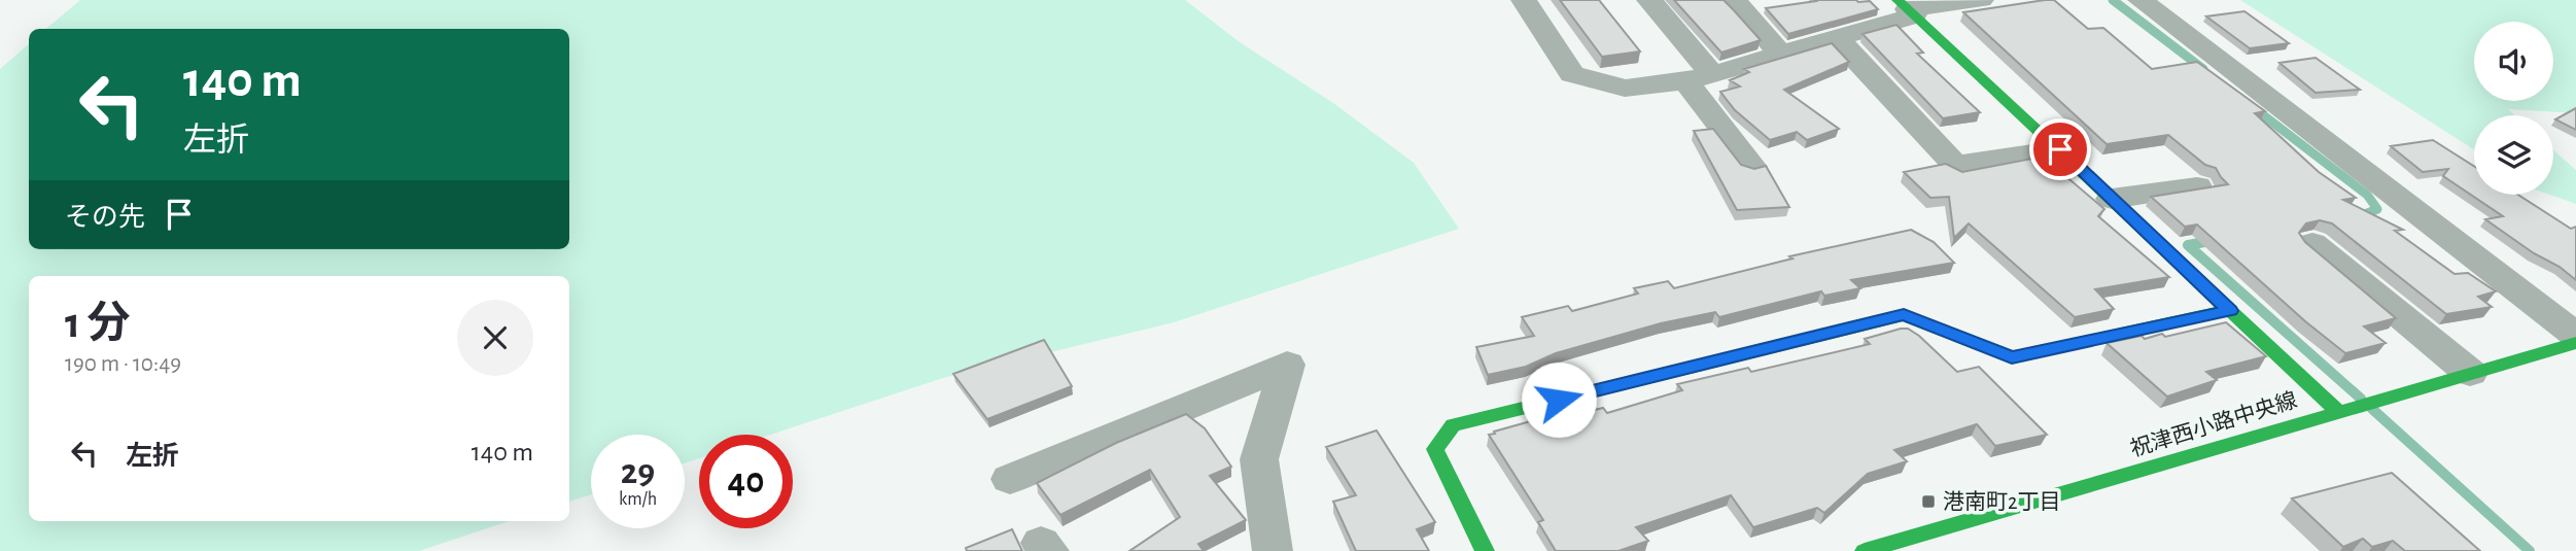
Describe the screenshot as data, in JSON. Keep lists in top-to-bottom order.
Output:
{
  "streets": {
    "street": ["祝津西小路中央線"]
  },
  "places": {
    "transit": ["港南町2丁目"]
  },
  "page": {
    "turn": ["140 m", "左折"],
    "then": "その先",
    "heading": ["1 分", "190 m · 10:49"],
    "list": [
      {
        "name": "左折",
        "value": "140 m"
      }
    ],
    "speed": "29 km/h",
    "limit": "40"
  }
}
